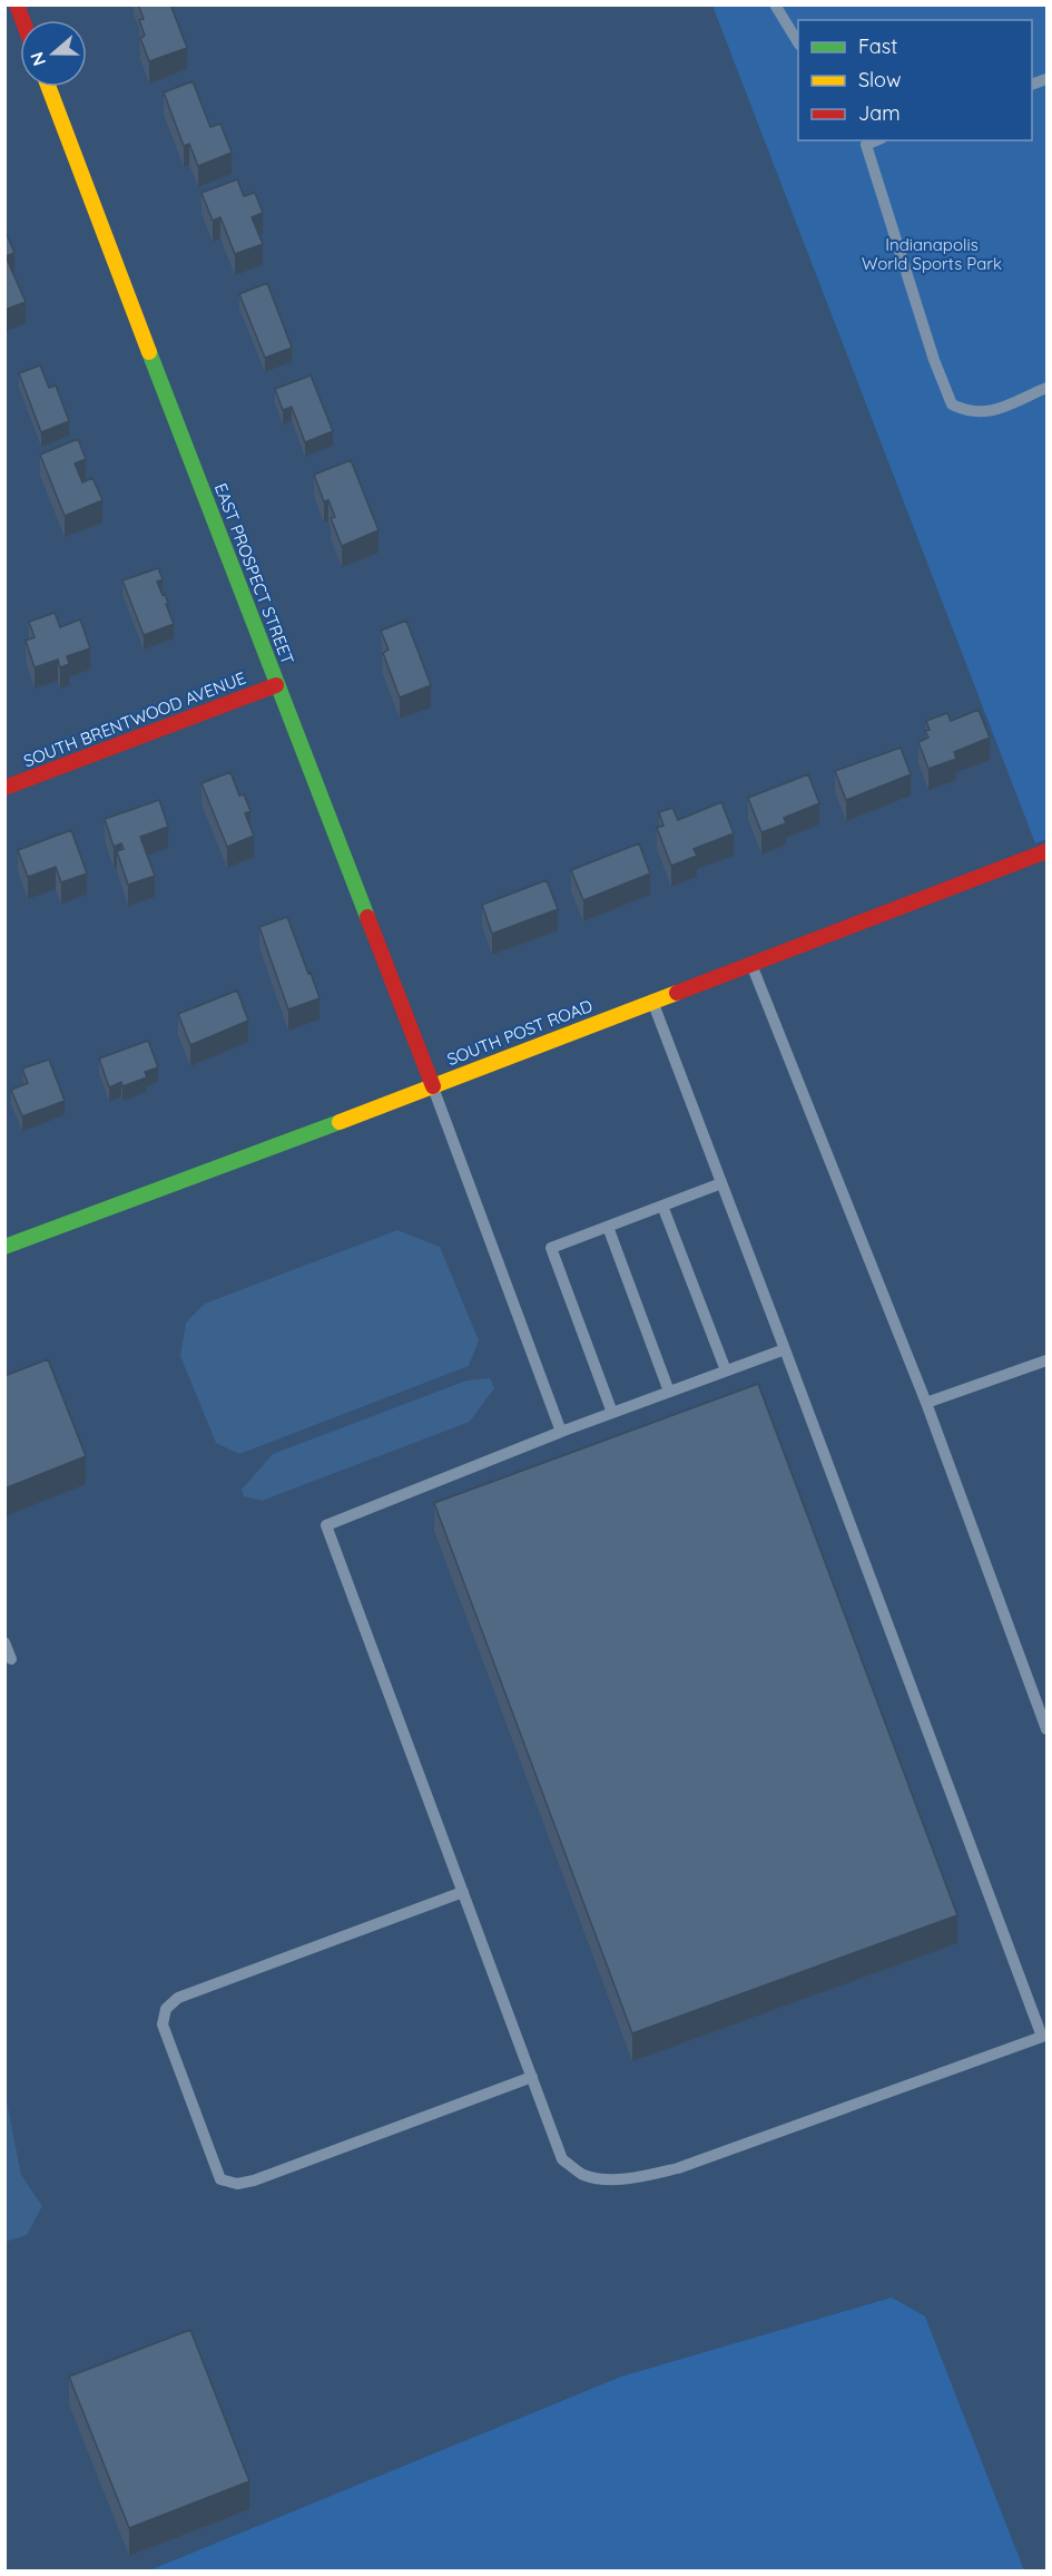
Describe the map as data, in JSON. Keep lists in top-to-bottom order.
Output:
{
  "streets": {
    "street": ["EAST PROSPECT STREET", "SOUTH BRENTWOOD AVENUE", "SOUTH POST ROAD"]
  },
  "crossings": [
    ["EAST PROSPECT STREET", "SOUTH BRENTWOOD AVENUE"],
    ["EAST PROSPECT STREET", "SOUTH POST ROAD"]
  ],
  "parks": ["Indianapolis World Sports Park"],
  "legend": ["Fast", "Slow", "Jam"],
  "north": "left"
}
